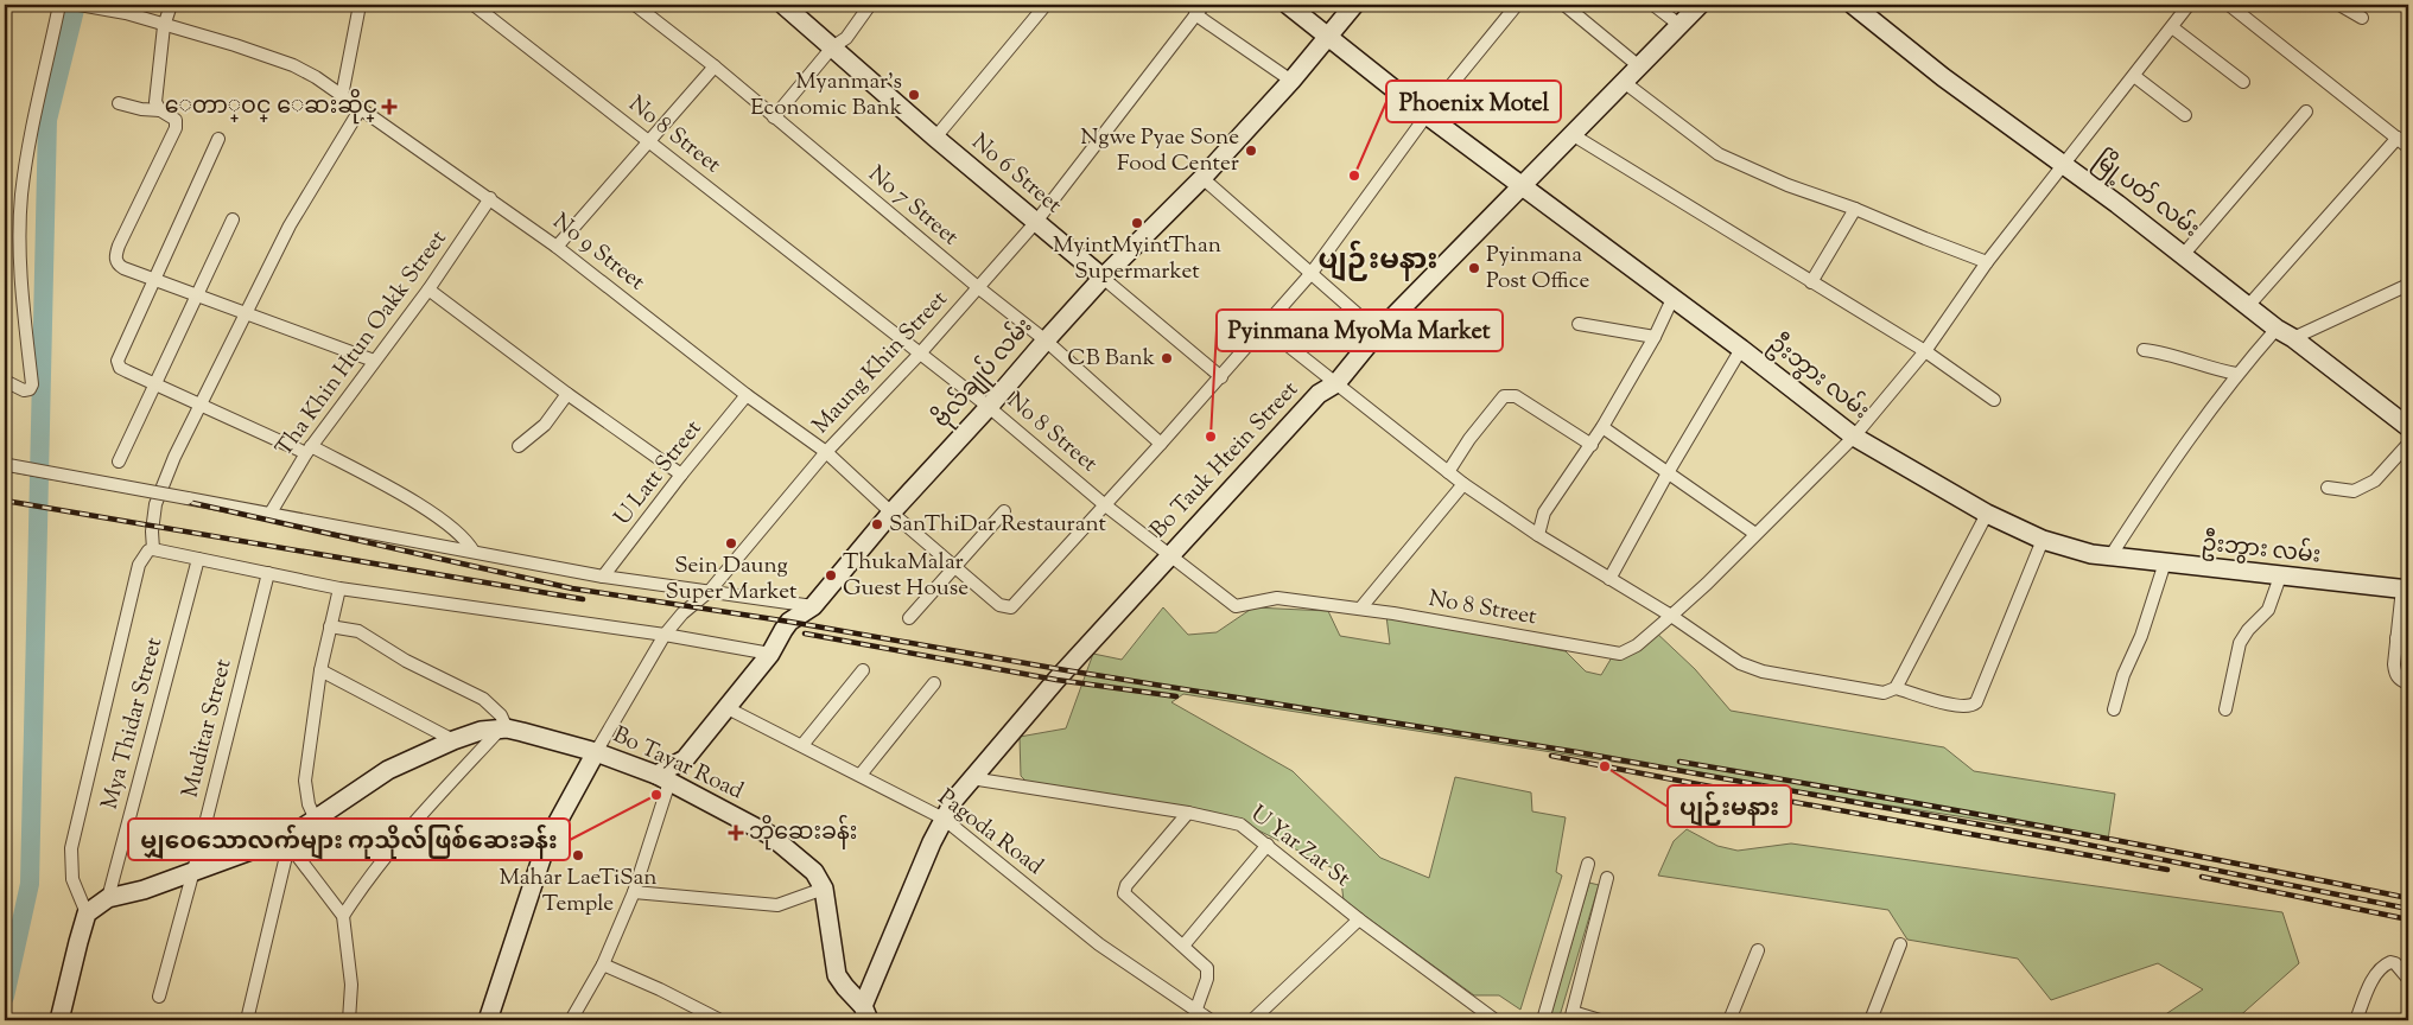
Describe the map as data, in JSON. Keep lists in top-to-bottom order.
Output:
{
  "streets": {
    "street": [
      "No 8 Street",
      "No 6 Street",
      "မြို့ပတ် လမ်း",
      "No 7 Street",
      "No 9 Street",
      "Tha Khin Htun Oakk Street",
      "Maung Khin Street",
      "ဗိုလ်ချုပ် လမ်း",
      "ဦးဘွား လမ်း",
      "Bo Tauk Htein Street",
      "U Latt Street",
      "Mya Thidar Street",
      "Muditar Street",
      "Bo Tayar Road",
      "Pagoda Road",
      "U Yar Zat St"
    ]
  },
  "crossings": [
    ["No 8 Street", "မြို့ပတ် လမ်း"],
    ["No 8 Street", "No 9 Street"],
    ["No 8 Street", "Maung Khin Street"],
    ["No 8 Street", "ဗိုလ်ချုပ် လမ်း"],
    ["No 8 Street", "ဦးဘွား လမ်း"],
    ["No 8 Street", "Bo Tauk Htein Street"],
    ["No 6 Street", "Maung Khin Street"],
    ["No 6 Street", "ဗိုလ်ချုပ် လမ်း"],
    ["No 7 Street", "Maung Khin Street"],
    ["No 7 Street", "ဗိုလ်ချုပ် လမ်း"],
    ["No 9 Street", "Tha Khin Htun Oakk Street"],
    ["No 9 Street", "Maung Khin Street"],
    ["No 9 Street", "ဗိုလ်ချုပ် လမ်း"],
    ["No 9 Street", "U Latt Street"],
    ["Maung Khin Street", "Bo Tayar Road"],
    ["ဗိုလ်ချုပ် လမ်း", "ဦးဘွား လမ်း"],
    ["ဗိုလ်ချုပ် လမ်း", "Bo Tayar Road"],
    ["ဗိုလ်ချုပ် လမ်း", "Pagoda Road"],
    ["ဦးဘွား လမ်း", "Bo Tauk Htein Street"],
    ["Bo Tauk Htein Street", "Bo Tayar Road"],
    ["Bo Tauk Htein Street", "Pagoda Road"],
    ["Bo Tauk Htein Street", "U Yar Zat St"],
    ["Mya Thidar Street", "Bo Tayar Road"],
    ["Muditar Street", "Bo Tayar Road"]
  ],
  "districts": ["ပျဉ်းမနား"],
  "places": {
    "other": [
      "Myanmar's Economic Bank",
      "Ngwe Pyae Sone Food Center",
      "Phoenix Motel",
      "MyintMyintThan Supermarket",
      "Pyinmana Post Office",
      "CB Bank",
      "Pyinmana MyoMa Market",
      "SanThiDar Restaurant",
      "Sein Daung Super Market",
      "ThukaMalar Guest House",
      "ပျဉ်းမနား",
      "မျှဝေသောလက်များ ကုသိုလ်ဖြစ်ဆေးခန်း",
      "Mahar LaeTiSan Temple"
    ],
    "health": ["ေတာ္ဝင္ ေဆးဆိုင္", "ဘိုဆေးခန်း"]
  }
}
